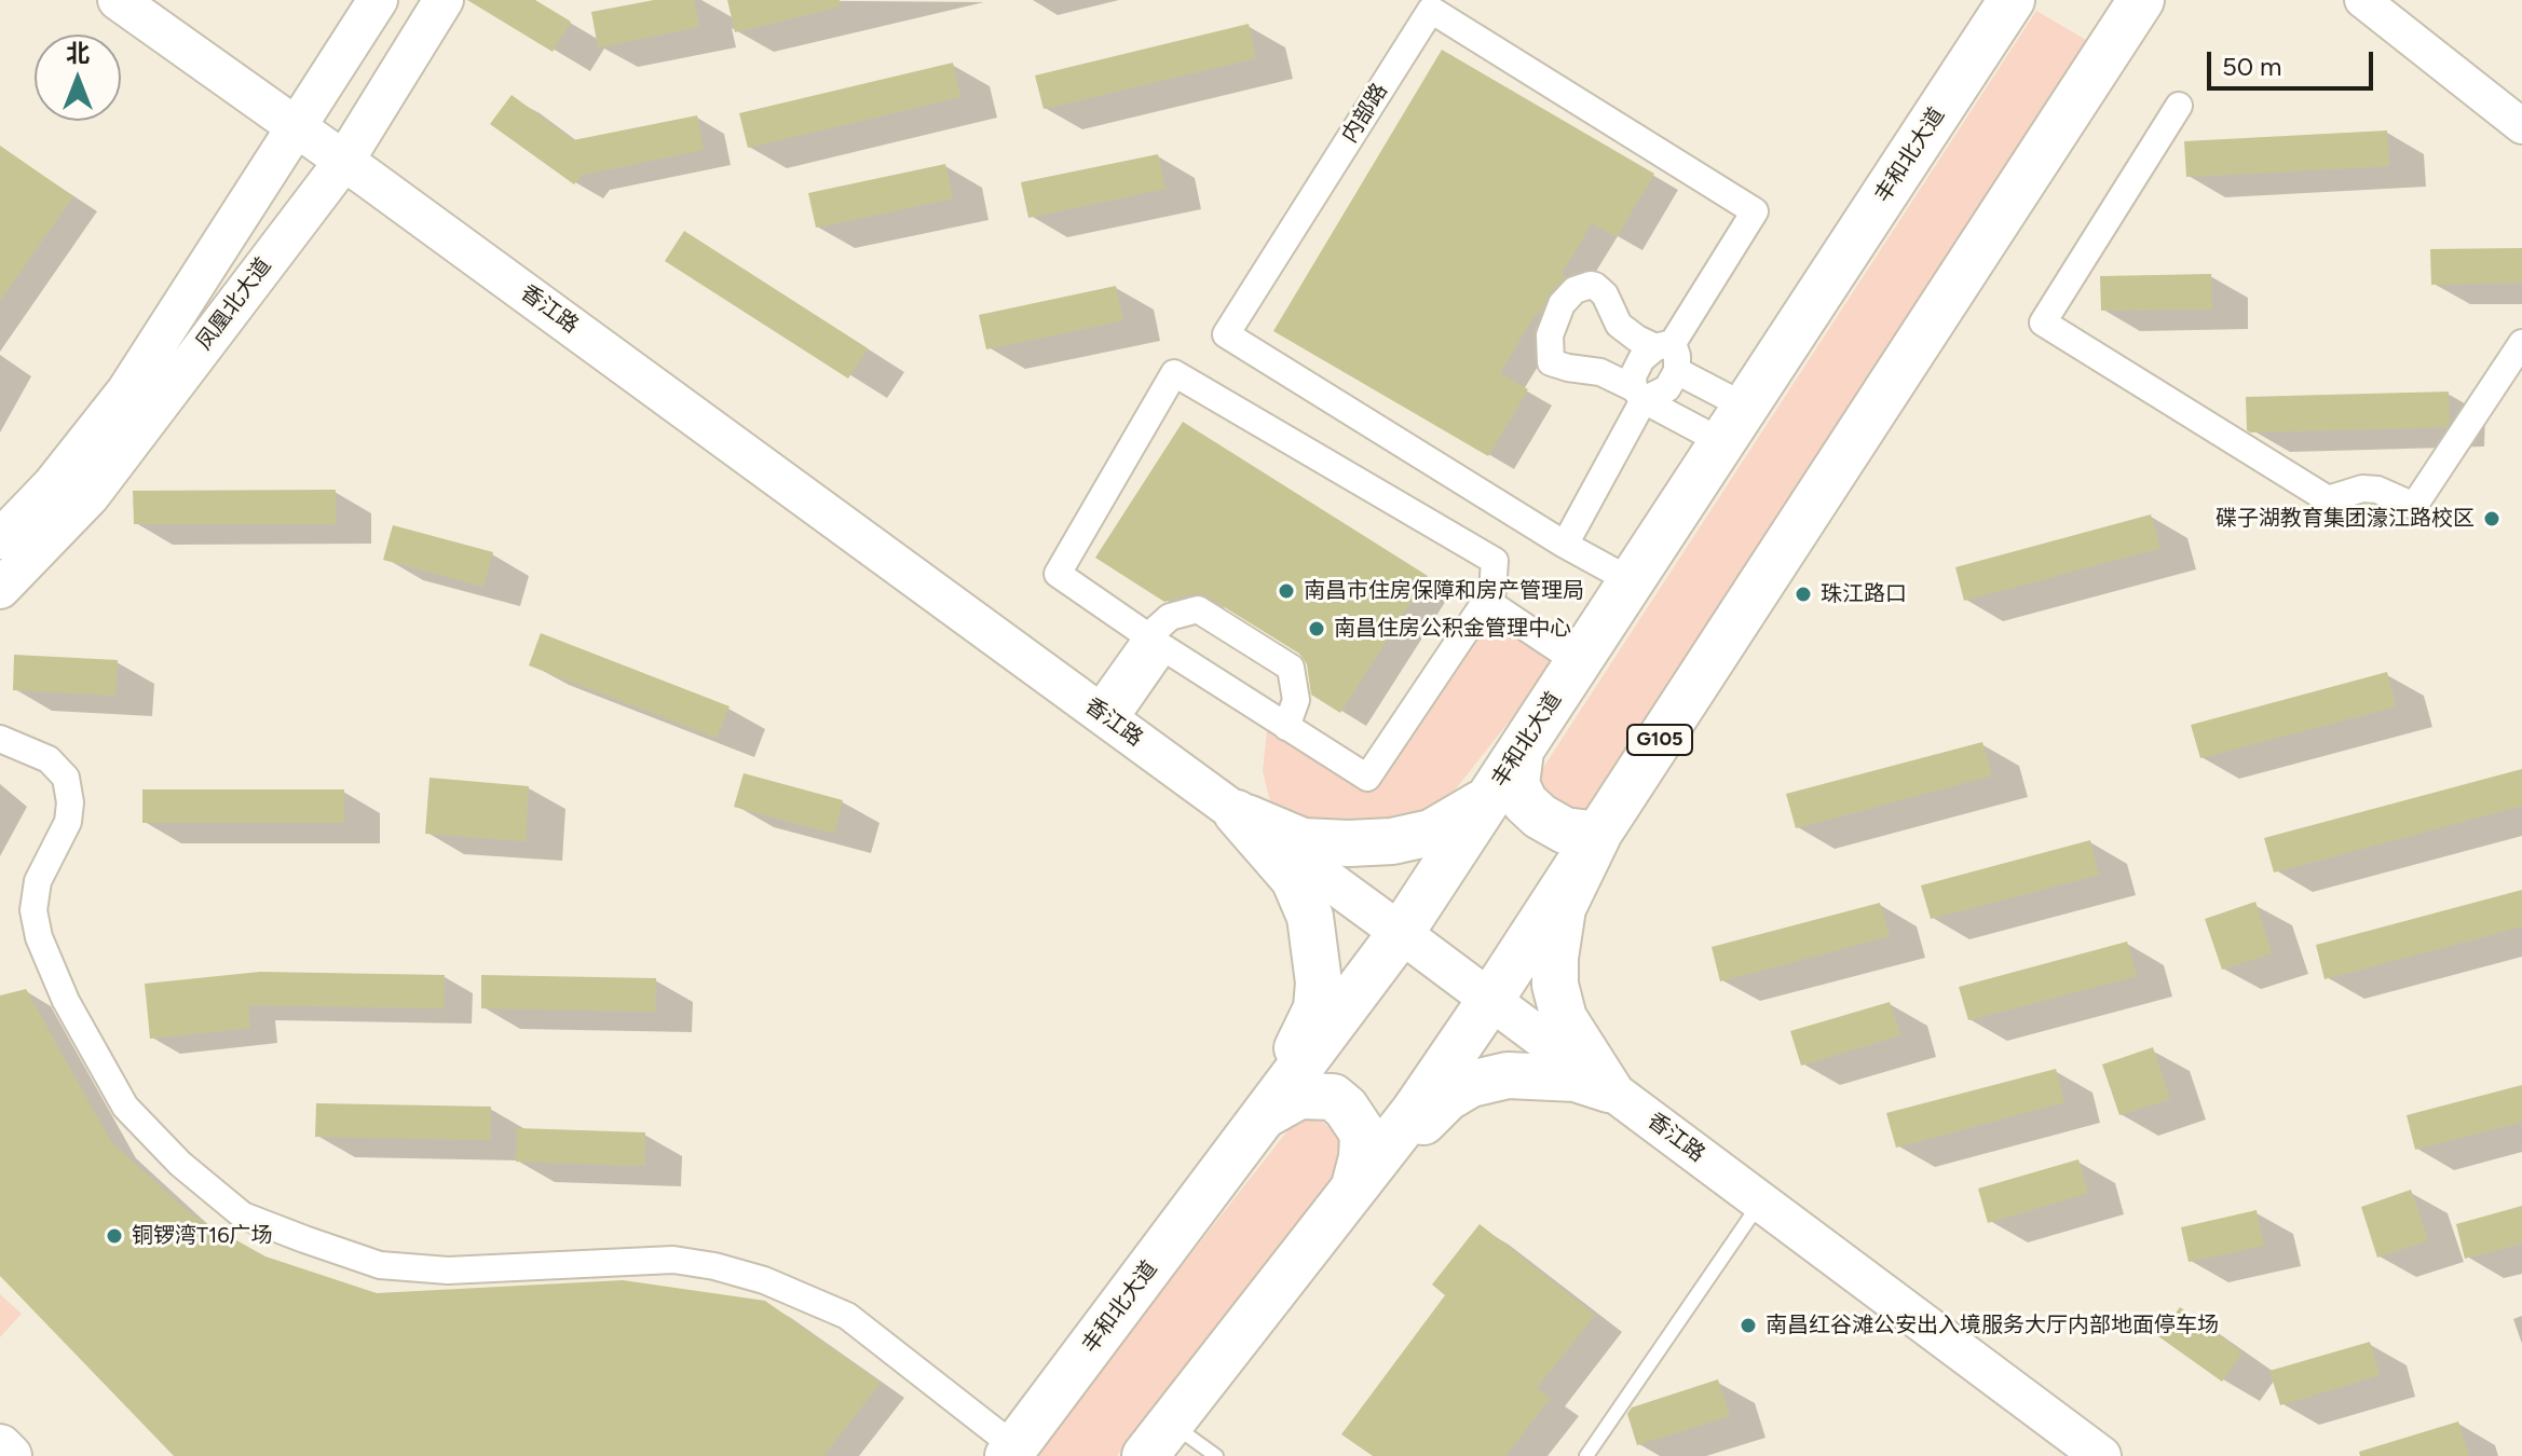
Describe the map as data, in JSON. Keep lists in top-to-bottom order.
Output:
{
  "streets": {
    "highway": ["丰和北大道", "G105"],
    "main road": ["凤凰北大道", "香江路"],
    "street": ["内部路"]
  },
  "crossings": [
    ["内部路", "丰和北大道"],
    ["丰和北大道", "香江路"],
    ["凤凰北大道", "香江路"],
    ["香江路", "G105"]
  ],
  "places": [
    "碟子湖教育集团濠江路校区",
    "南昌市住房保障和房产管理局",
    "珠江路口",
    "南昌住房公积金管理中心",
    "铜锣湾T16广场",
    "南昌红谷滩公安出入境服务大厅内部地面停车场"
  ],
  "scale_bar": "50 m",
  "north": "top"
}
